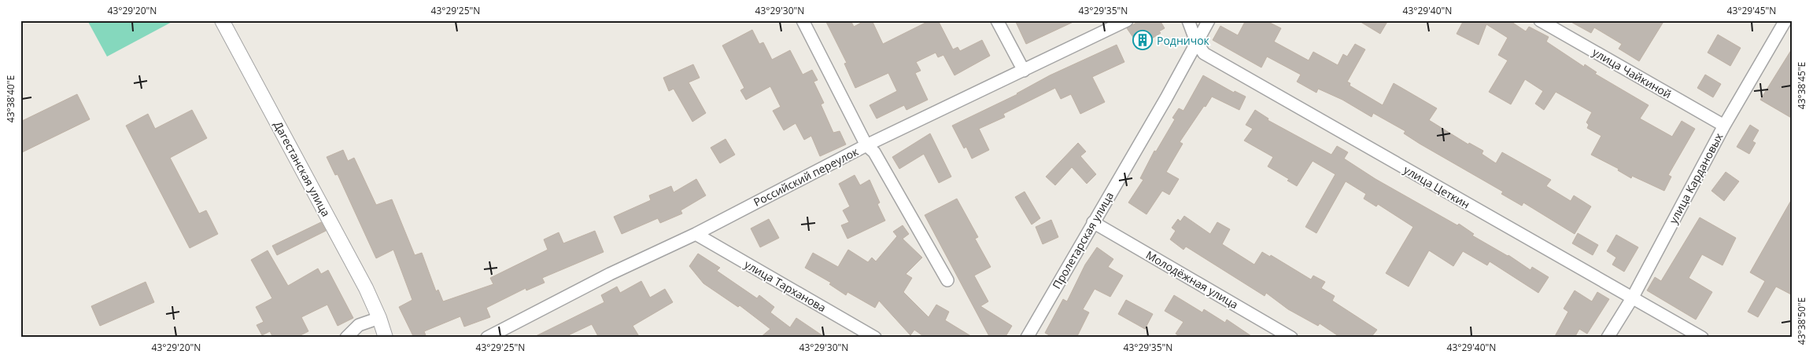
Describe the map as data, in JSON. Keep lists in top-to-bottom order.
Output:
{
  "streets": {
    "street": [
      "улица Чайкиной",
      "Дагестанская улица",
      "Российский переулок",
      "улица Кардановых",
      "улица Цеткин",
      "Пролетарская улица",
      "Молодёжная улица",
      "улица Тарханова"
    ]
  },
  "crossings": [
    ["улица Чайкиной", "улица Кардановых"],
    ["Российский переулок", "улица Тарханова"],
    ["улица Кардановых", "улица Цеткин"],
    ["улица Цеткин", "Пролетарская улица"],
    ["Пролетарская улица", "Молодёжная улица"]
  ],
  "places": {
    "building": ["Родничок"]
  },
  "coordinates": [
    "43°29'20\"N",
    "43°29'25\"N",
    "43°29'30\"N",
    "43°29'35\"N",
    "43°29'40\"N",
    "43°29'45\"N",
    "43°38'45\"E",
    "43°38'40\"E",
    "43°38'50\"E"
  ]
}
